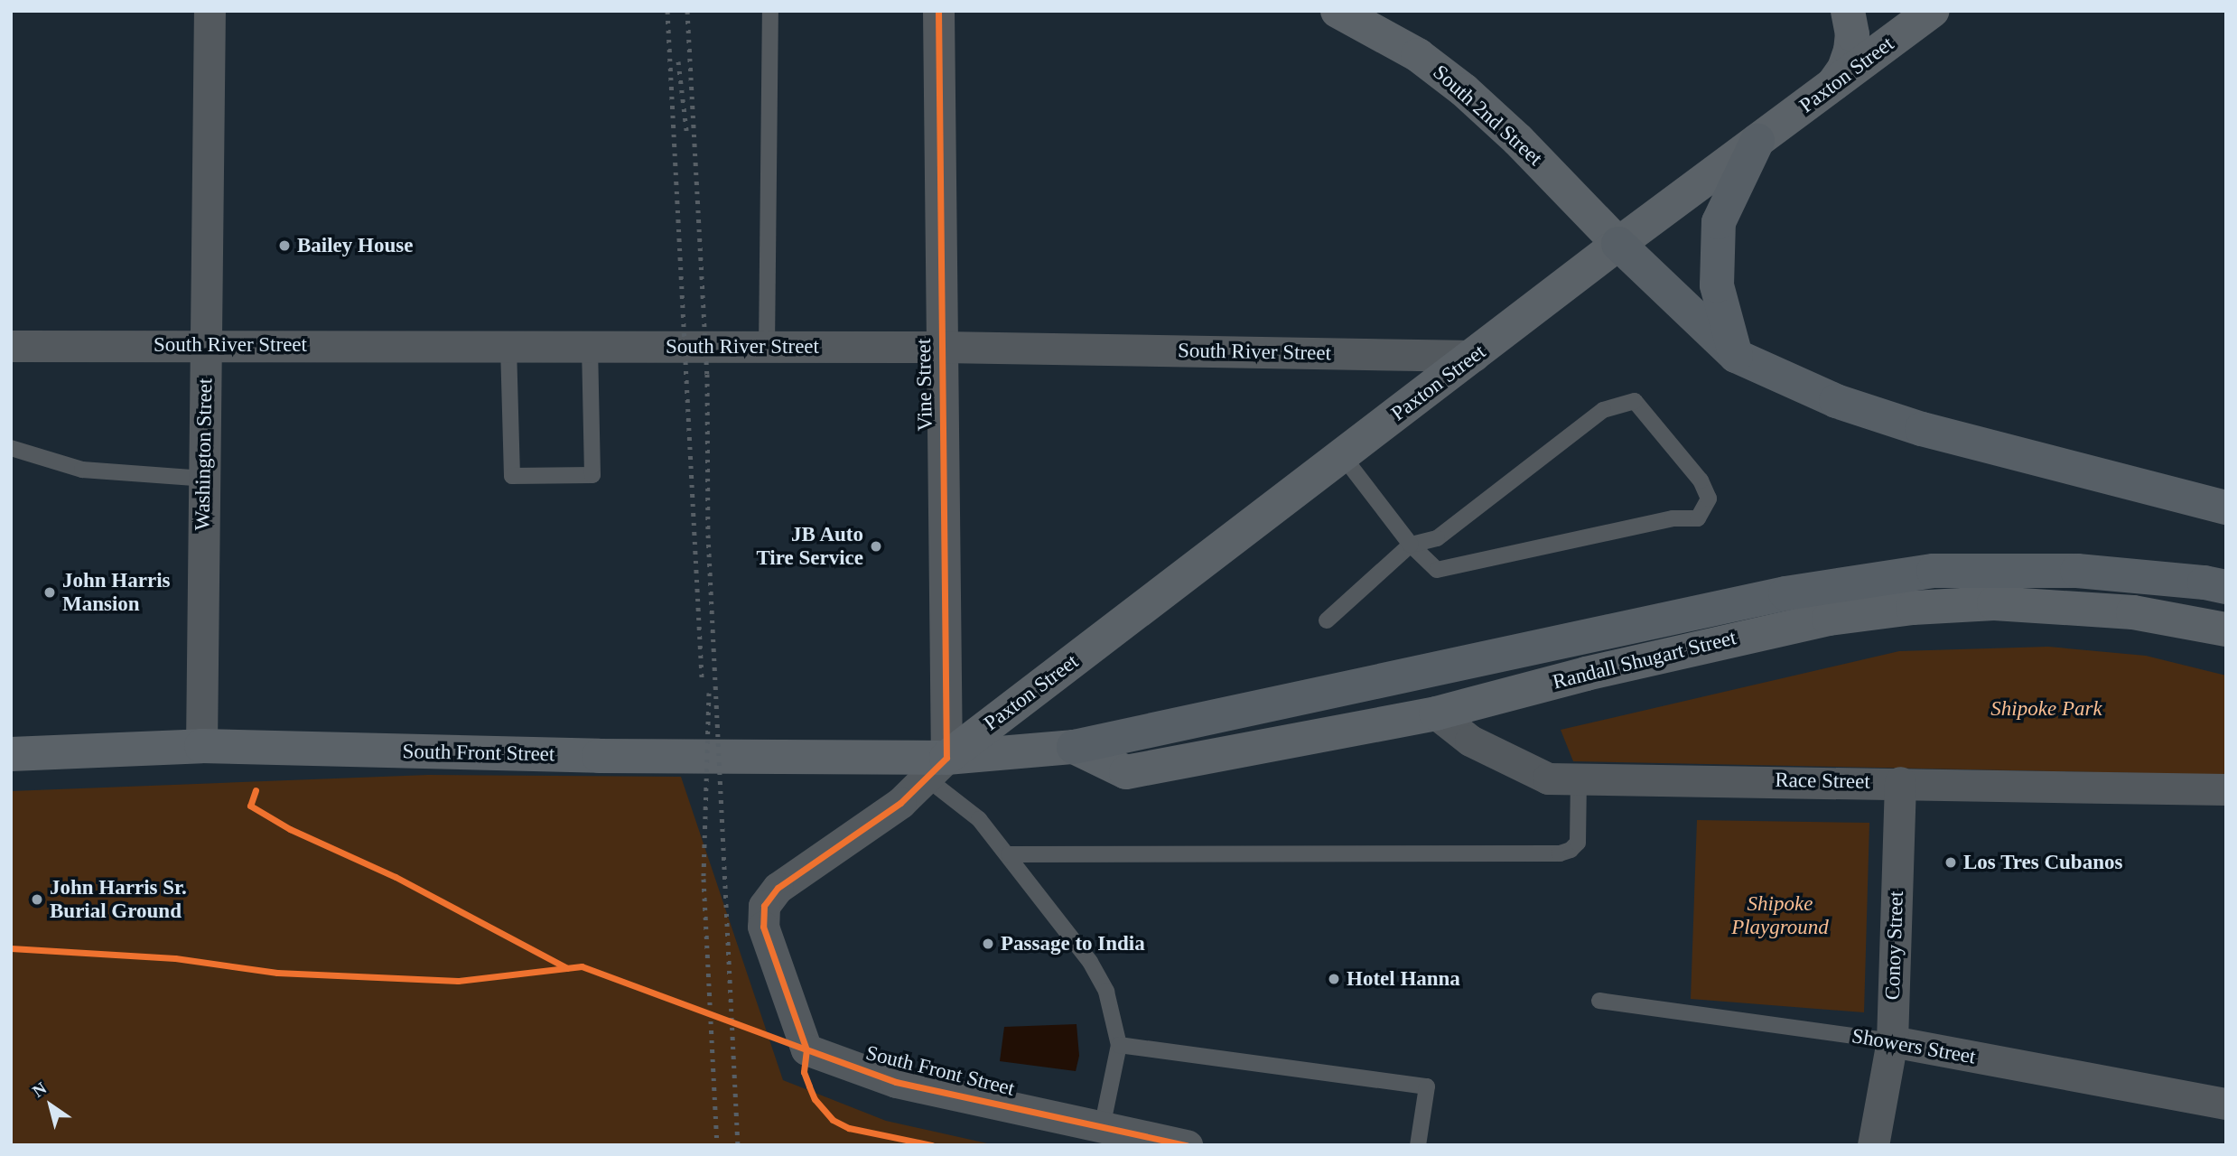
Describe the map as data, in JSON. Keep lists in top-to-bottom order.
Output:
{
  "streets": {
    "main road": [
      "Paxton Street",
      "South 2nd Street",
      "Randall Shugart Street",
      "South Front Street"
    ],
    "street": [
      "South River Street",
      "Vine Street",
      "Washington Street",
      "Race Street",
      "Conoy Street",
      "Showers Street"
    ]
  },
  "crossings": [
    ["Paxton Street", "South 2nd Street"],
    ["Paxton Street", "South River Street"],
    ["Paxton Street", "Vine Street"],
    ["Paxton Street", "South Front Street"],
    ["South River Street", "Vine Street"],
    ["South River Street", "Washington Street"],
    ["Vine Street", "South Front Street"],
    ["Washington Street", "South Front Street"],
    ["Randall Shugart Street", "South Front Street"],
    ["Randall Shugart Street", "Race Street"],
    ["Race Street", "Conoy Street"],
    ["Conoy Street", "Showers Street"]
  ],
  "parks": ["Shipoke Park", "Shipoke Playground"],
  "places": [
    "Bailey House",
    "JB Auto Tire Service",
    "John Harris Mansion",
    "Los Tres Cubanos",
    "John Harris Sr. Burial Ground",
    "Passage to India",
    "Hotel Hanna"
  ],
  "north": "top left"
}
